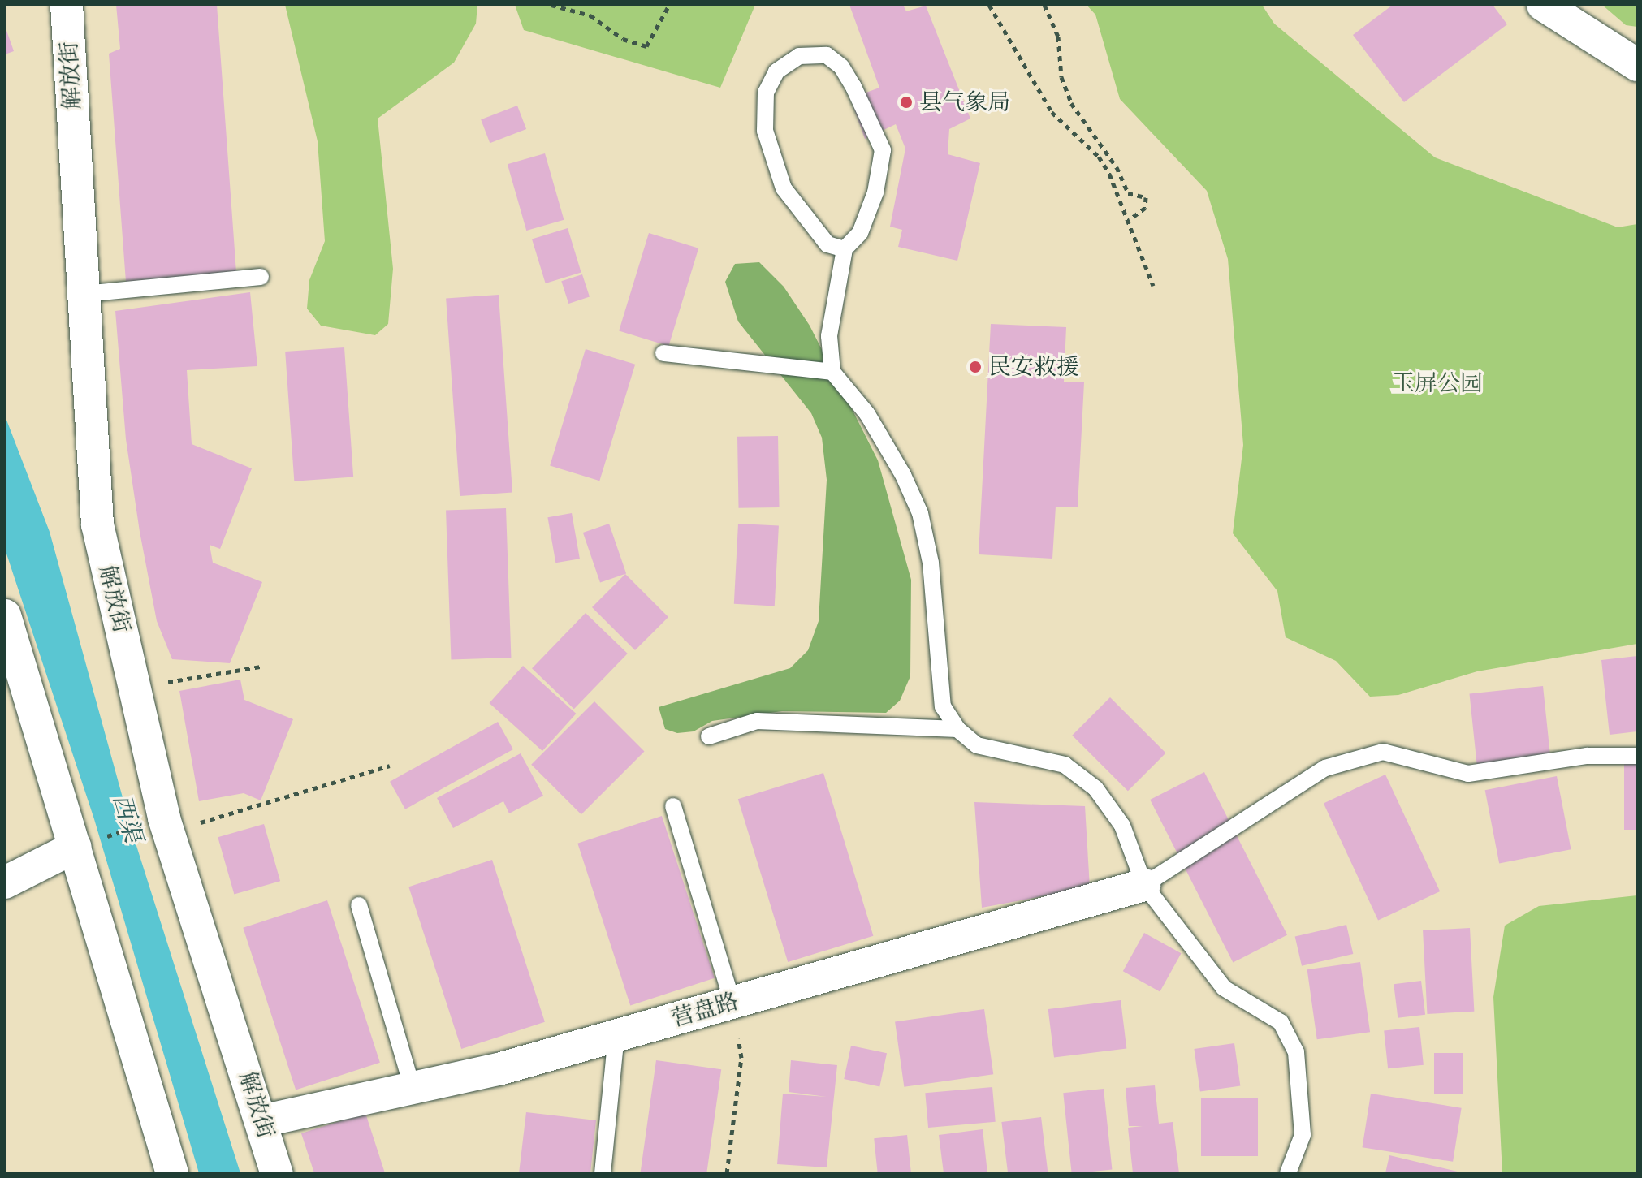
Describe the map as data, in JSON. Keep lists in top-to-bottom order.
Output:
{
  "streets": {
    "street": ["解放街", "营盘路"]
  },
  "crossings": [
    ["解放街", "营盘路"]
  ],
  "water": ["西渠"],
  "parks": ["玉屏公园"],
  "places": ["县气象局", "民安救援"]
}
